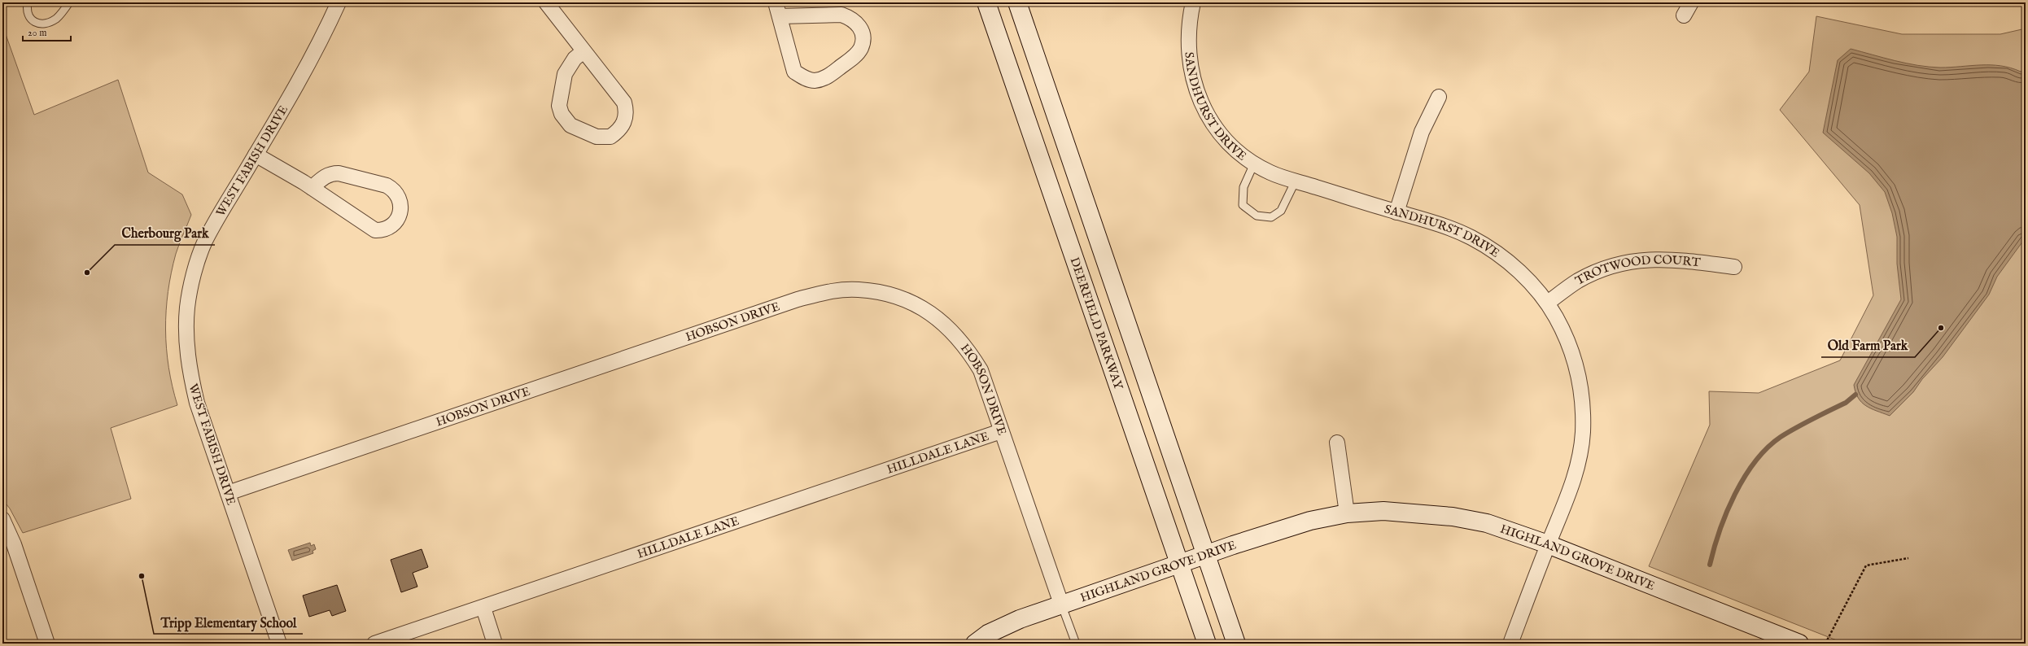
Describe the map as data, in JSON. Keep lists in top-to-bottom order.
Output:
{
  "streets": {
    "main road": ["DEERFIELD PARKWAY", "HIGHLAND GROVE DRIVE"],
    "street": [
      "SANDHURST DRIVE",
      "WEST FABISH DRIVE",
      "TROTWOOD COURT",
      "HOBSON DRIVE",
      "HILLDALE LANE"
    ]
  },
  "crossings": [
    ["SANDHURST DRIVE", "TROTWOOD COURT"],
    ["SANDHURST DRIVE", "HIGHLAND GROVE DRIVE"],
    ["WEST FABISH DRIVE", "HOBSON DRIVE"],
    ["HOBSON DRIVE", "HILLDALE LANE"],
    ["HOBSON DRIVE", "HIGHLAND GROVE DRIVE"],
    ["DEERFIELD PARKWAY", "HIGHLAND GROVE DRIVE"]
  ],
  "places": ["Cherbourg Park", "Old Farm Park", "Tripp Elementary School"],
  "scale_bar": "20 m"
}
